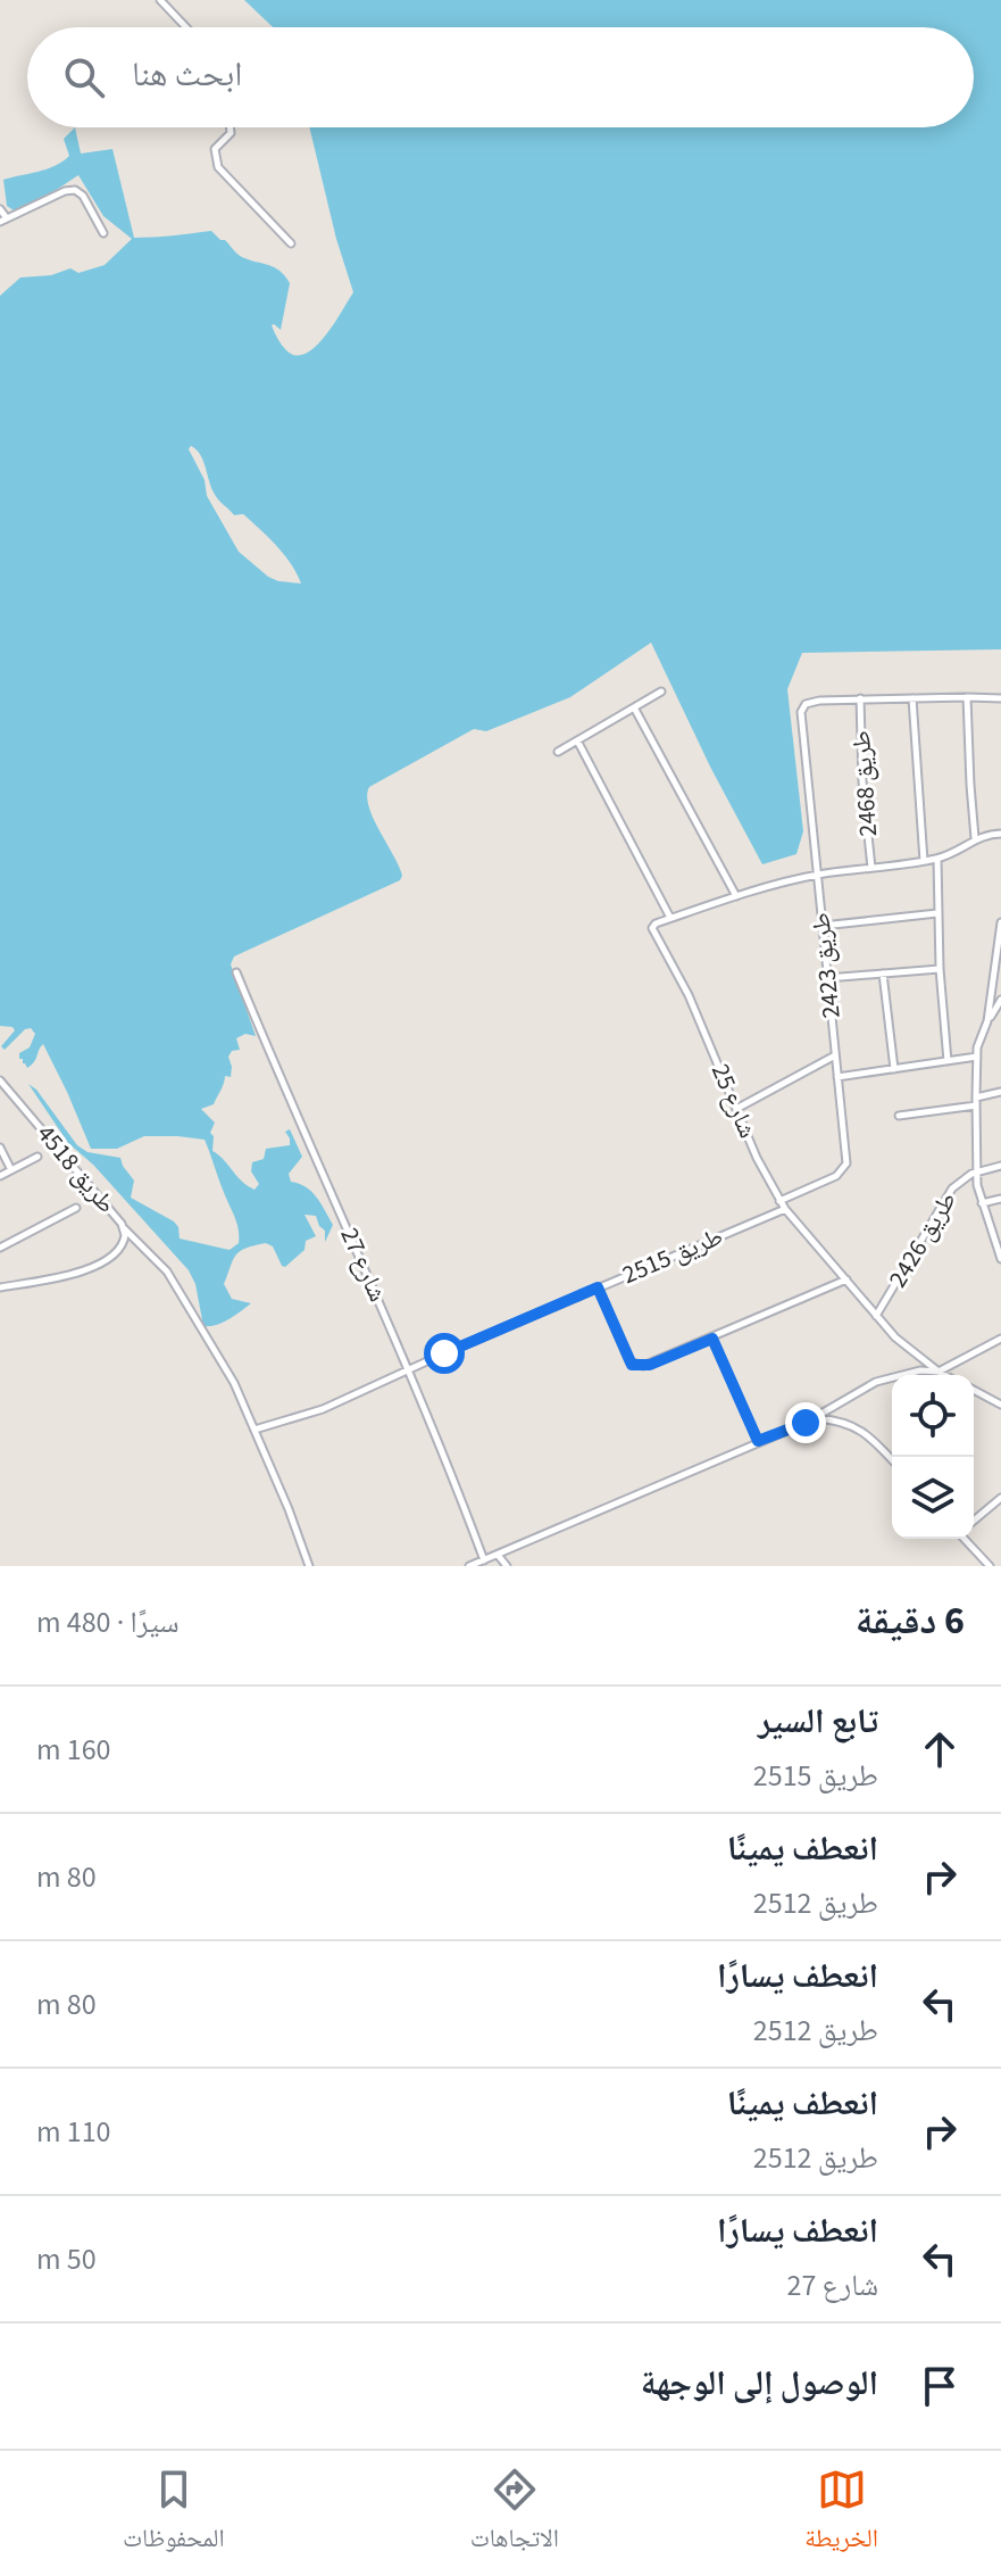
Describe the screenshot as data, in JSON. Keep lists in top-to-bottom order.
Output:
{
  "streets": {
    "street": [
      "طريق 2468",
      "طريق 2423",
      "شارع 25",
      "طريق 4518",
      "طريق 2426",
      "طريق 2515",
      "شارع 27"
    ]
  },
  "crossings": [
    ["طريق 2468", "طريق 2423"],
    ["طريق 2423", "شارع 25"],
    ["شارع 25", "طريق 2426"],
    ["شارع 25", "طريق 2515"],
    ["طريق 2515", "شارع 27"]
  ],
  "page": {
    "search": "ابحث هنا",
    "heading": ["6 دقيقة", "سيرًا · 480 m"],
    "list": [
      ["تابع السير", "طريق 2515", "160 m"],
      ["انعطف يمينًا", "طريق 2512", "80 m"],
      ["انعطف يسارًا", "طريق 2512", "80 m"],
      ["انعطف يمينًا", "طريق 2512", "110 m"],
      ["انعطف يسارًا", "شارع 27", "50 m"],
      "الوصول إلى الوجهة"
    ],
    "nav": ["الخريطة", "الاتجاهات", "المحفوظات"]
  }
}
